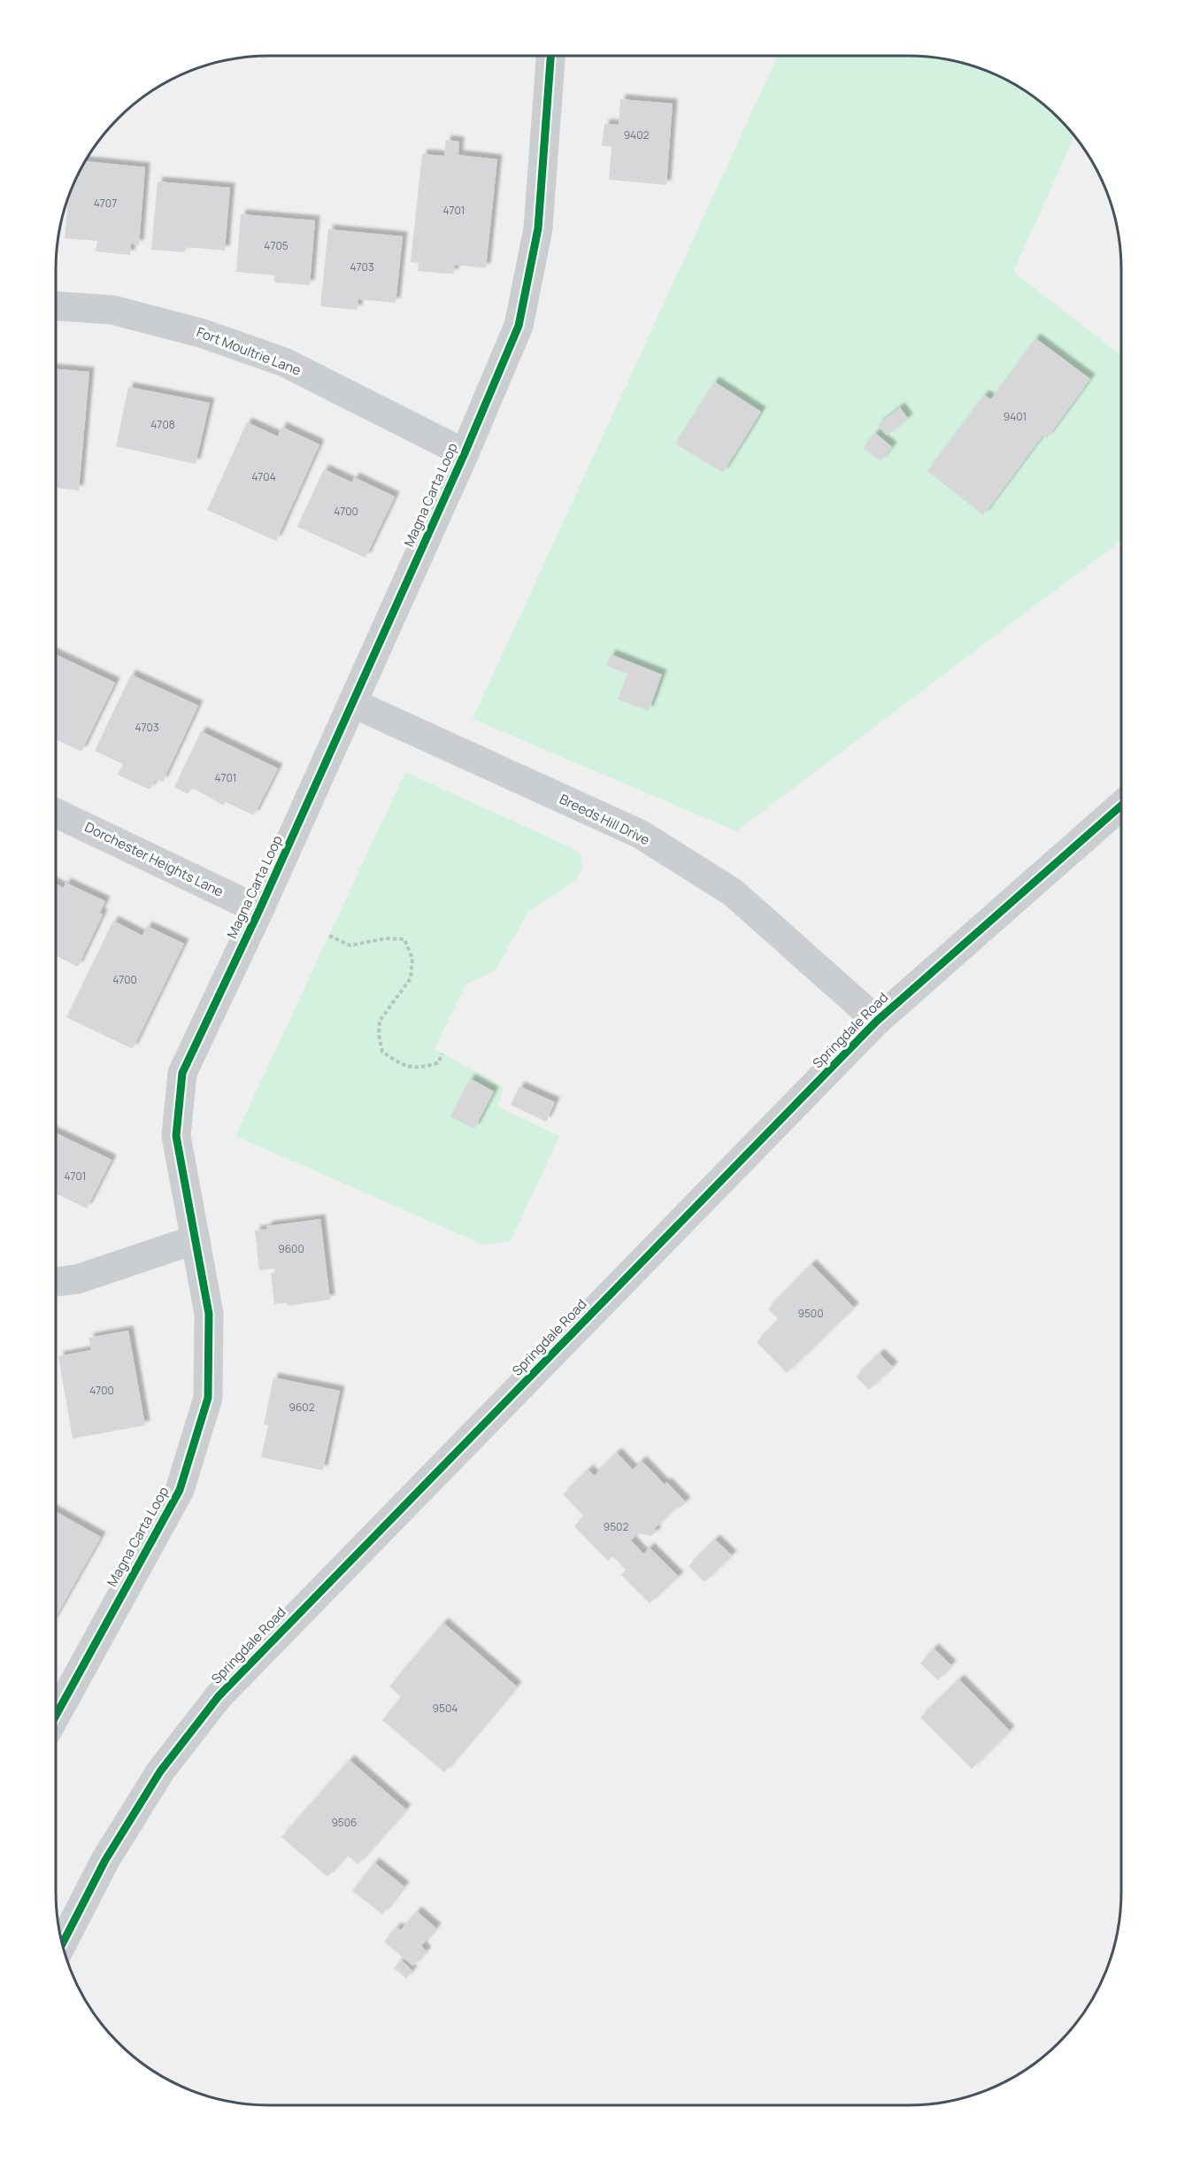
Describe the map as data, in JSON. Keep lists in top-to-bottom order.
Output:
{
  "streets": {
    "street": [
      "Fort Moultrie Lane",
      "Magna Carta Loop",
      "Breeds Hill Drive",
      "Dorchester Heights Lane",
      "Springdale Road"
    ]
  },
  "crossings": [
    ["Fort Moultrie Lane", "Magna Carta Loop"],
    ["Magna Carta Loop", "Breeds Hill Drive"],
    ["Magna Carta Loop", "Dorchester Heights Lane"],
    ["Breeds Hill Drive", "Springdale Road"]
  ],
  "house_numbers": [
    "9402",
    "4707",
    "4701",
    "4705",
    "4703",
    "9401",
    "4708",
    "4704",
    "4700",
    "4703",
    "4701",
    "4700",
    "4701",
    "9600",
    "9500",
    "4700",
    "9602",
    "9502",
    "9504",
    "9506"
  ]
}
